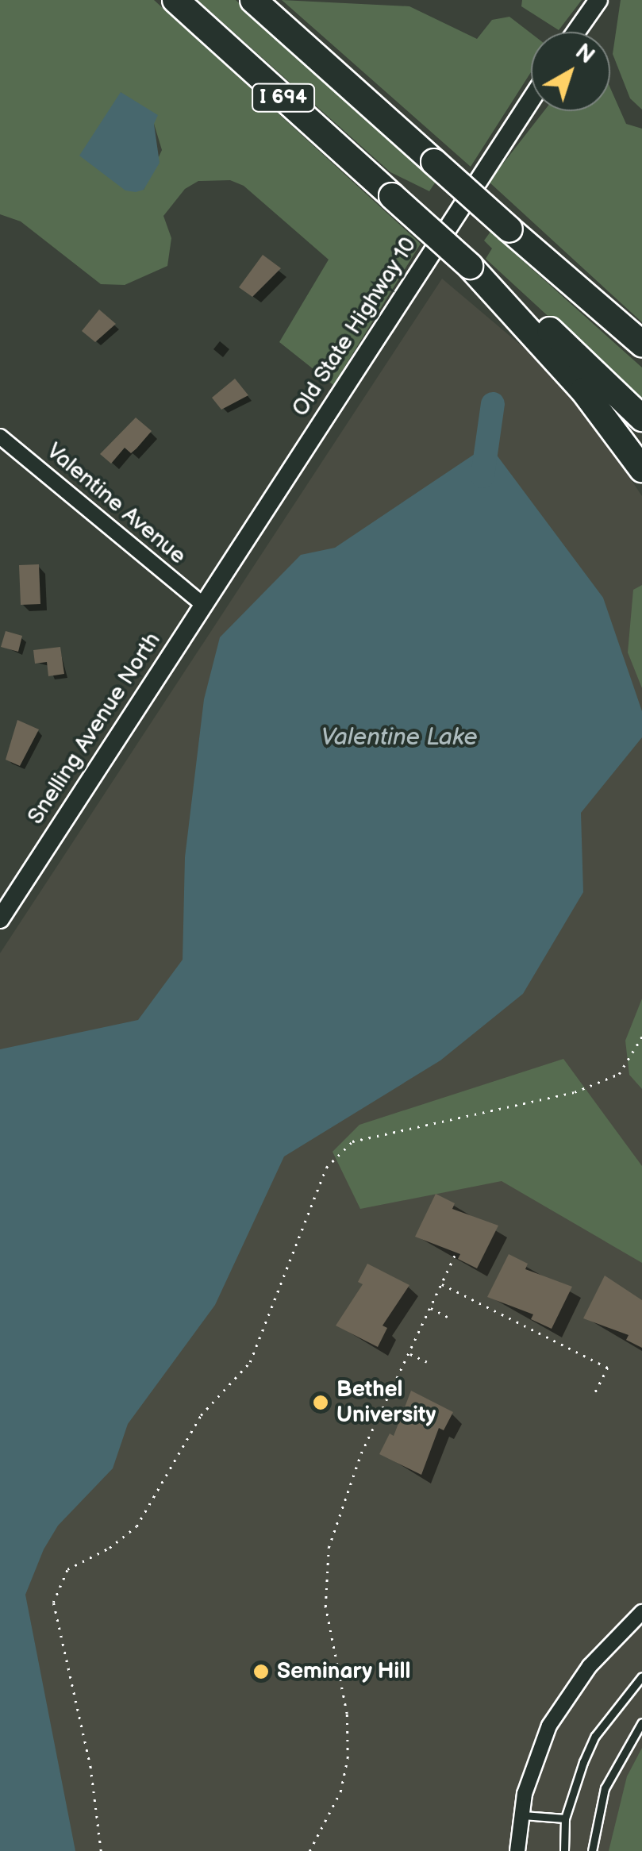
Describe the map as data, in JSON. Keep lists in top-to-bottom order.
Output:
{
  "streets": {
    "highway": ["I 694"],
    "street": ["Old State Highway 10", "Valentine Avenue", "Snelling Avenue North"]
  },
  "crossings": [
    ["Old State Highway 10", "Valentine Avenue"],
    ["Old State Highway 10", "Snelling Avenue North"],
    ["Valentine Avenue", "Snelling Avenue North"]
  ],
  "water": ["Valentine Lake"],
  "places": ["Bethel University", "Seminary Hill"],
  "north": "top right"
}
